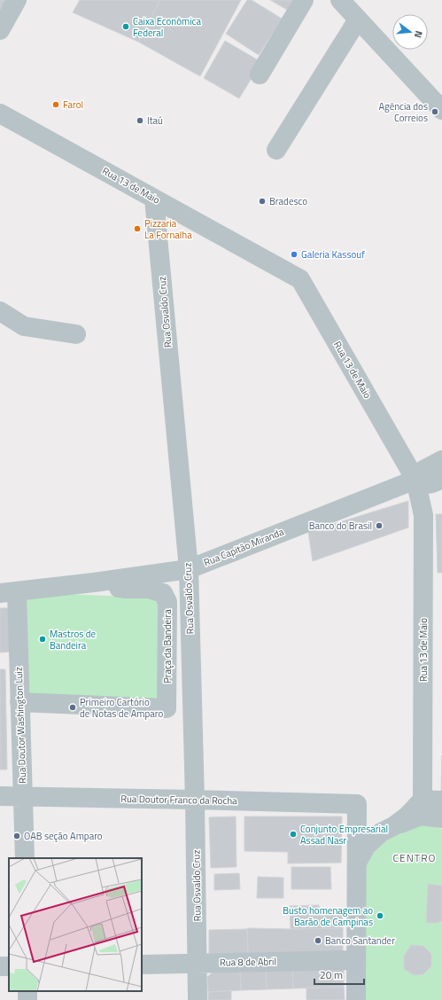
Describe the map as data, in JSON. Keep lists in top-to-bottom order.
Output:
{
  "streets": {
    "street": [
      "Rua 13 de Maio",
      "Rua Osvaldo Cruz",
      "Rua Capitão Miranda",
      "Praça da Bandeira",
      "Rua Doutor Washington Luiz",
      "Rua Doutor Franco da Rocha",
      "Rua 8 de Abril"
    ]
  },
  "crossings": [
    ["Rua 13 de Maio", "Rua Osvaldo Cruz"],
    ["Rua 13 de Maio", "Rua Capitão Miranda"],
    ["Rua Osvaldo Cruz", "Rua Capitão Miranda"],
    ["Rua Osvaldo Cruz", "Rua Doutor Franco da Rocha"],
    ["Rua Osvaldo Cruz", "Rua 8 de Abril"],
    ["Rua Capitão Miranda", "Praça da Bandeira"],
    ["Rua Capitão Miranda", "Rua Doutor Washington Luiz"],
    ["Praça da Bandeira", "Rua Doutor Washington Luiz"],
    ["Rua Doutor Washington Luiz", "Rua Doutor Franco da Rocha"]
  ],
  "districts": ["CENTRO"],
  "places": [
    "Caixa Econômica Federal",
    "Farol",
    "Agência dos Correios",
    "Itaú",
    "Bradesco",
    "Pizzaria La Fornalha",
    "Galeria Kassouf",
    "Banco do Brasil",
    "Mastros de Bandeira",
    "Primeiro Cartório de Notas de Amparo",
    "Conjunto Empresarial Assad Nasr",
    "OAB seção Amparo",
    "Busto homenagem ao Barão de Campinas",
    "Banco Santander"
  ],
  "scale_bar": "20 m",
  "north": "right"
}
